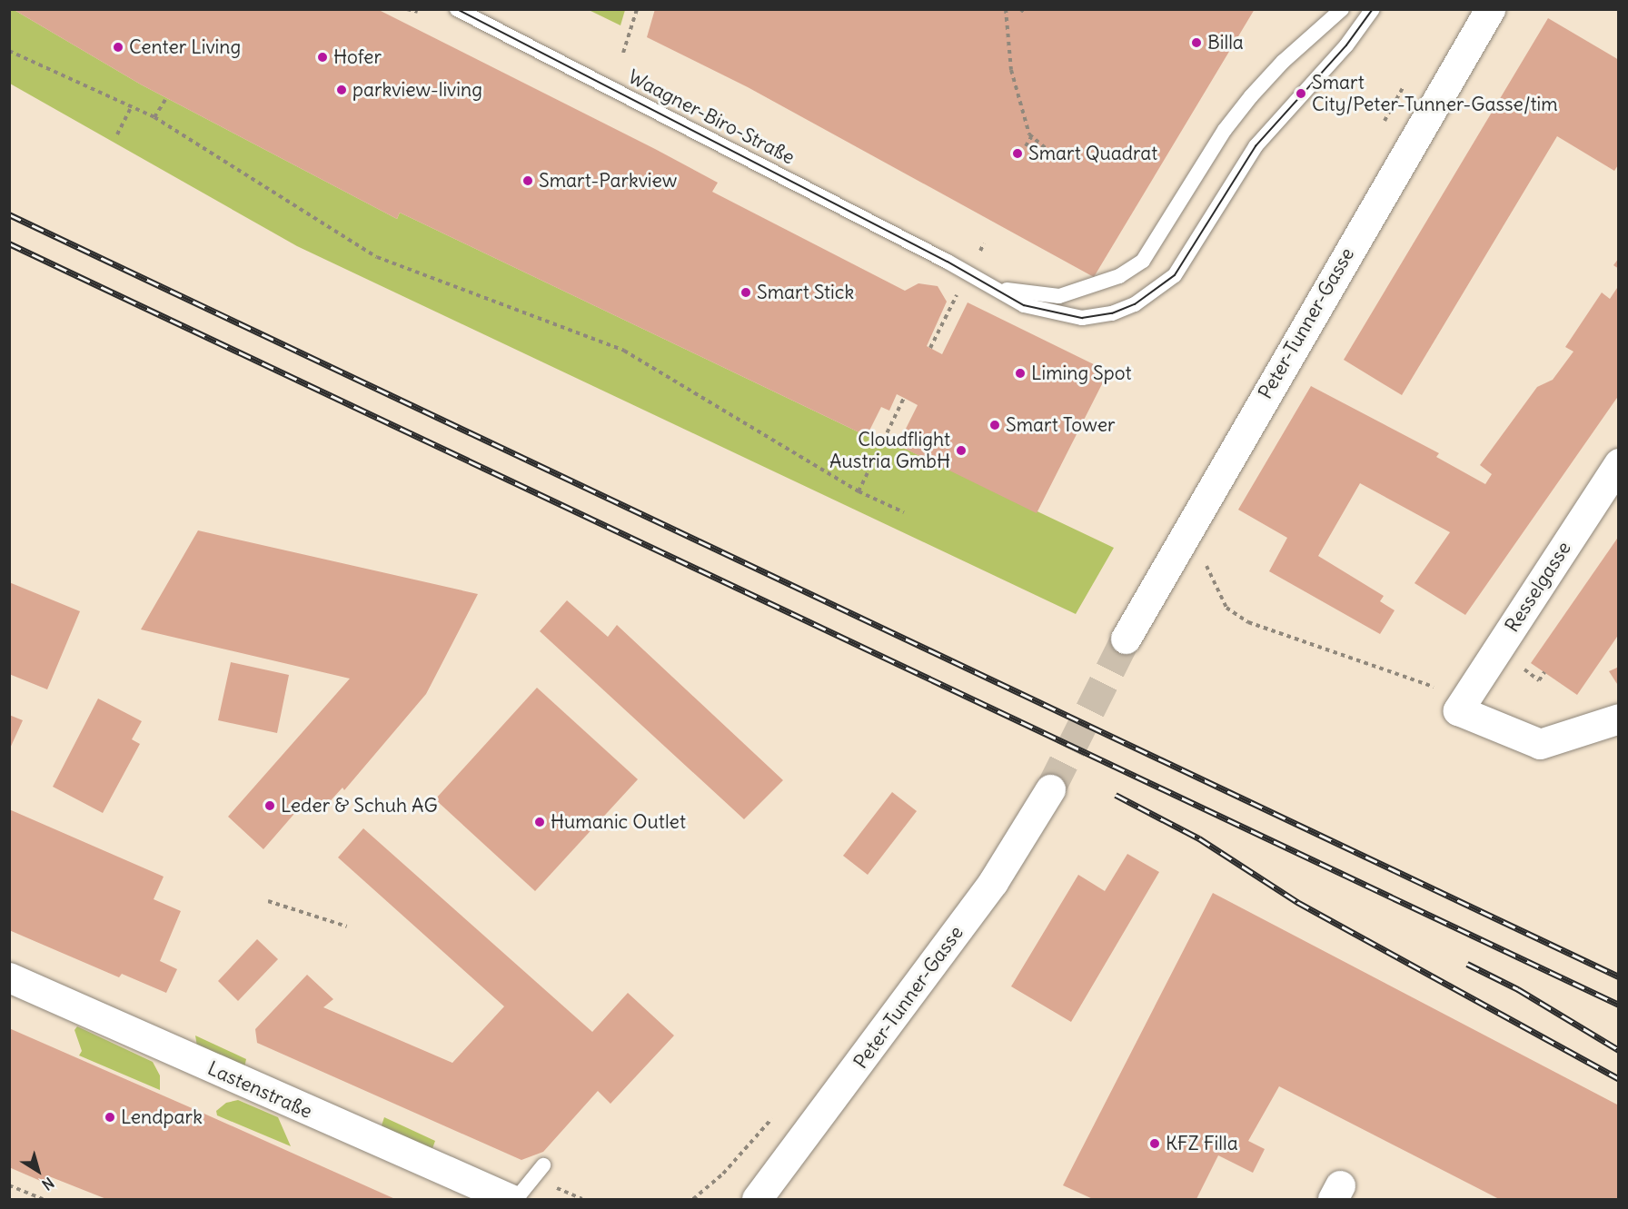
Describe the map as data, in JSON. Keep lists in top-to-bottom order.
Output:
{
  "streets": {
    "main road": ["Peter-Tunner-Gasse", "Resselgasse", "Lastenstraße"],
    "lane": ["Waagner-Biro-Straße"]
  },
  "places": [
    "Billa",
    "Center Living",
    "Hofer",
    "parkview-living",
    "Smart City/Peter-Tunner-Gasse/tim",
    "Smart Quadrat",
    "Smart-Parkview",
    "Smart Stick",
    "Liming Spot",
    "Smart Tower",
    "Cloudflight Austria GmbH",
    "Leder & Schuh AG",
    "Humanic Outlet",
    "Lendpark",
    "KFZ Filla"
  ],
  "north": "bottom right"
}
